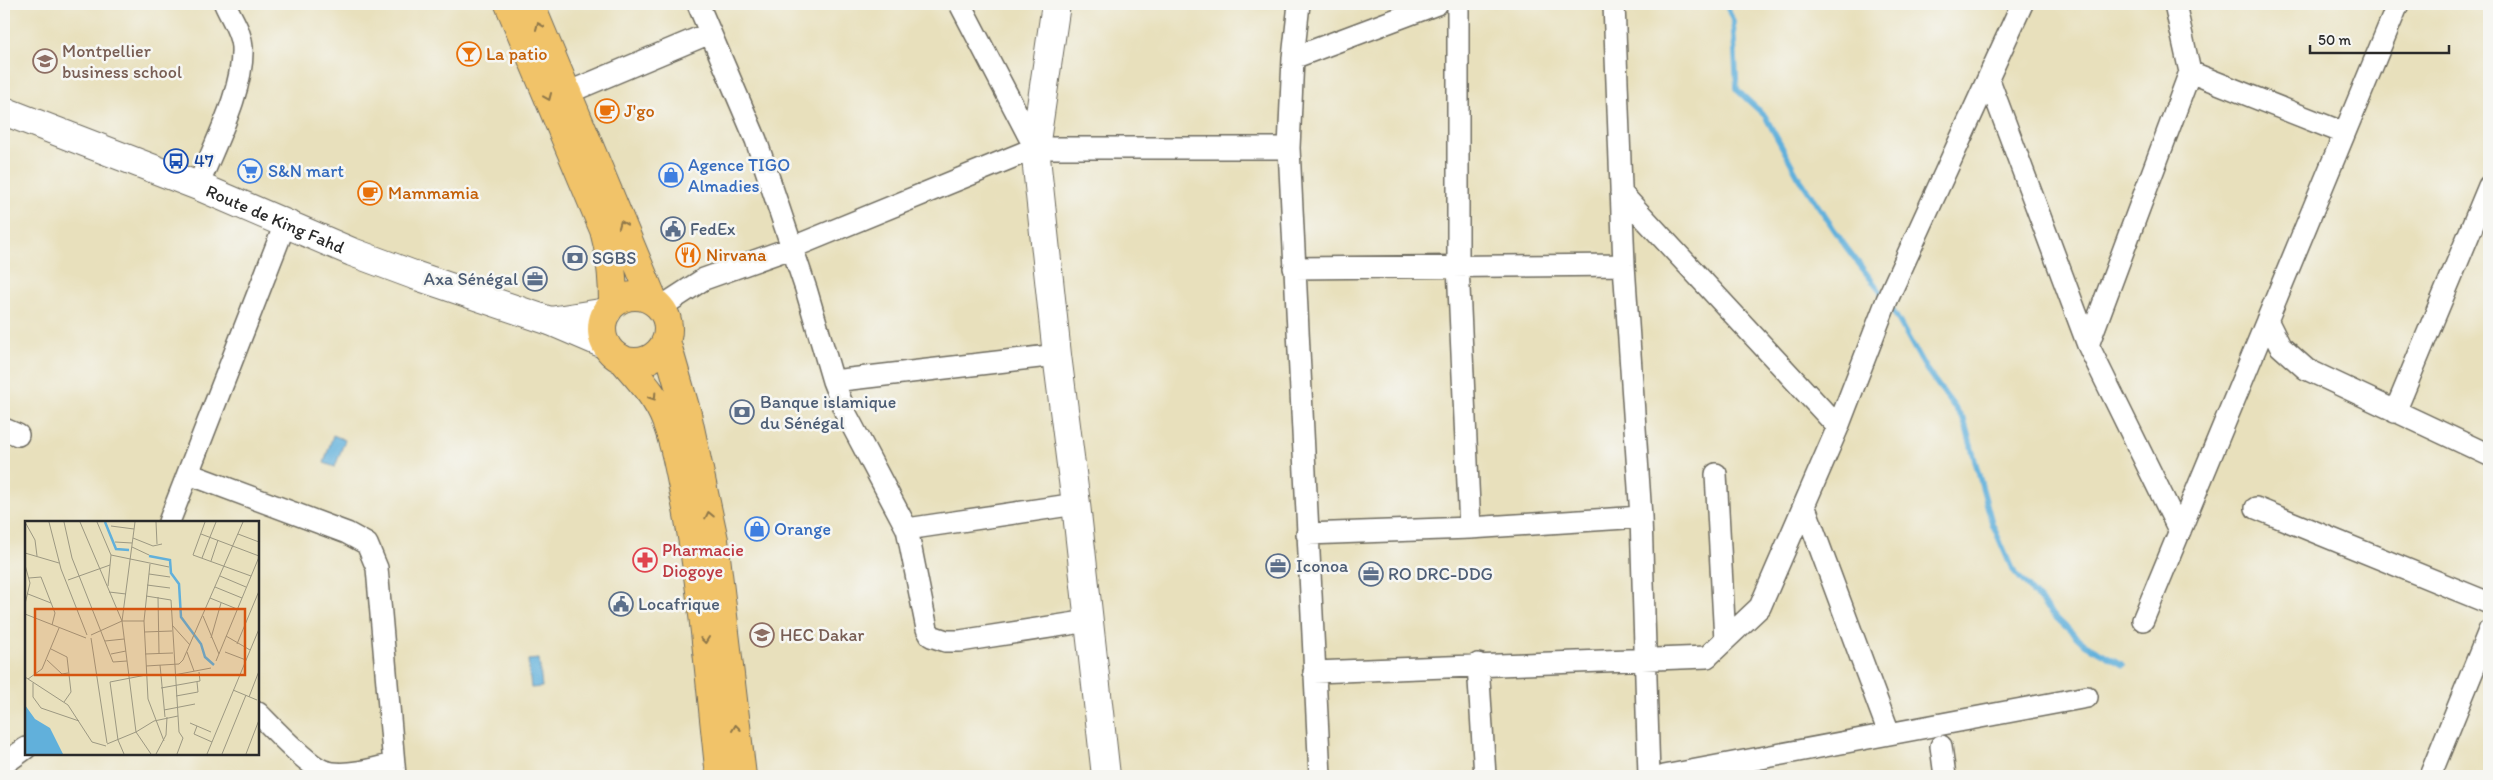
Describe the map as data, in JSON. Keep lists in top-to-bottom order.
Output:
{
  "streets": {
    "street": ["Route de King Fahd"]
  },
  "places": {
    "bar": ["La patio"],
    "school or university": ["Montpellier business school", "HEC Dakar"],
    "cafe": ["J'go", "Mammamia"],
    "bus stop": ["47"],
    "supermarket": ["S&N mart"],
    "shop": ["Agence TIGO Almadies", "Orange"],
    "public building": ["FedEx", "Locafrique"],
    "restaurant": ["Nirvana"],
    "bank": ["SGBS", "Banque islamique du Sénégal"],
    "office": ["Axa Sénégal", "Iconoa", "RO DRC-DDG"],
    "pharmacy": ["Pharmacie Diogoye"]
  },
  "scale_bar": "50 m"
}
